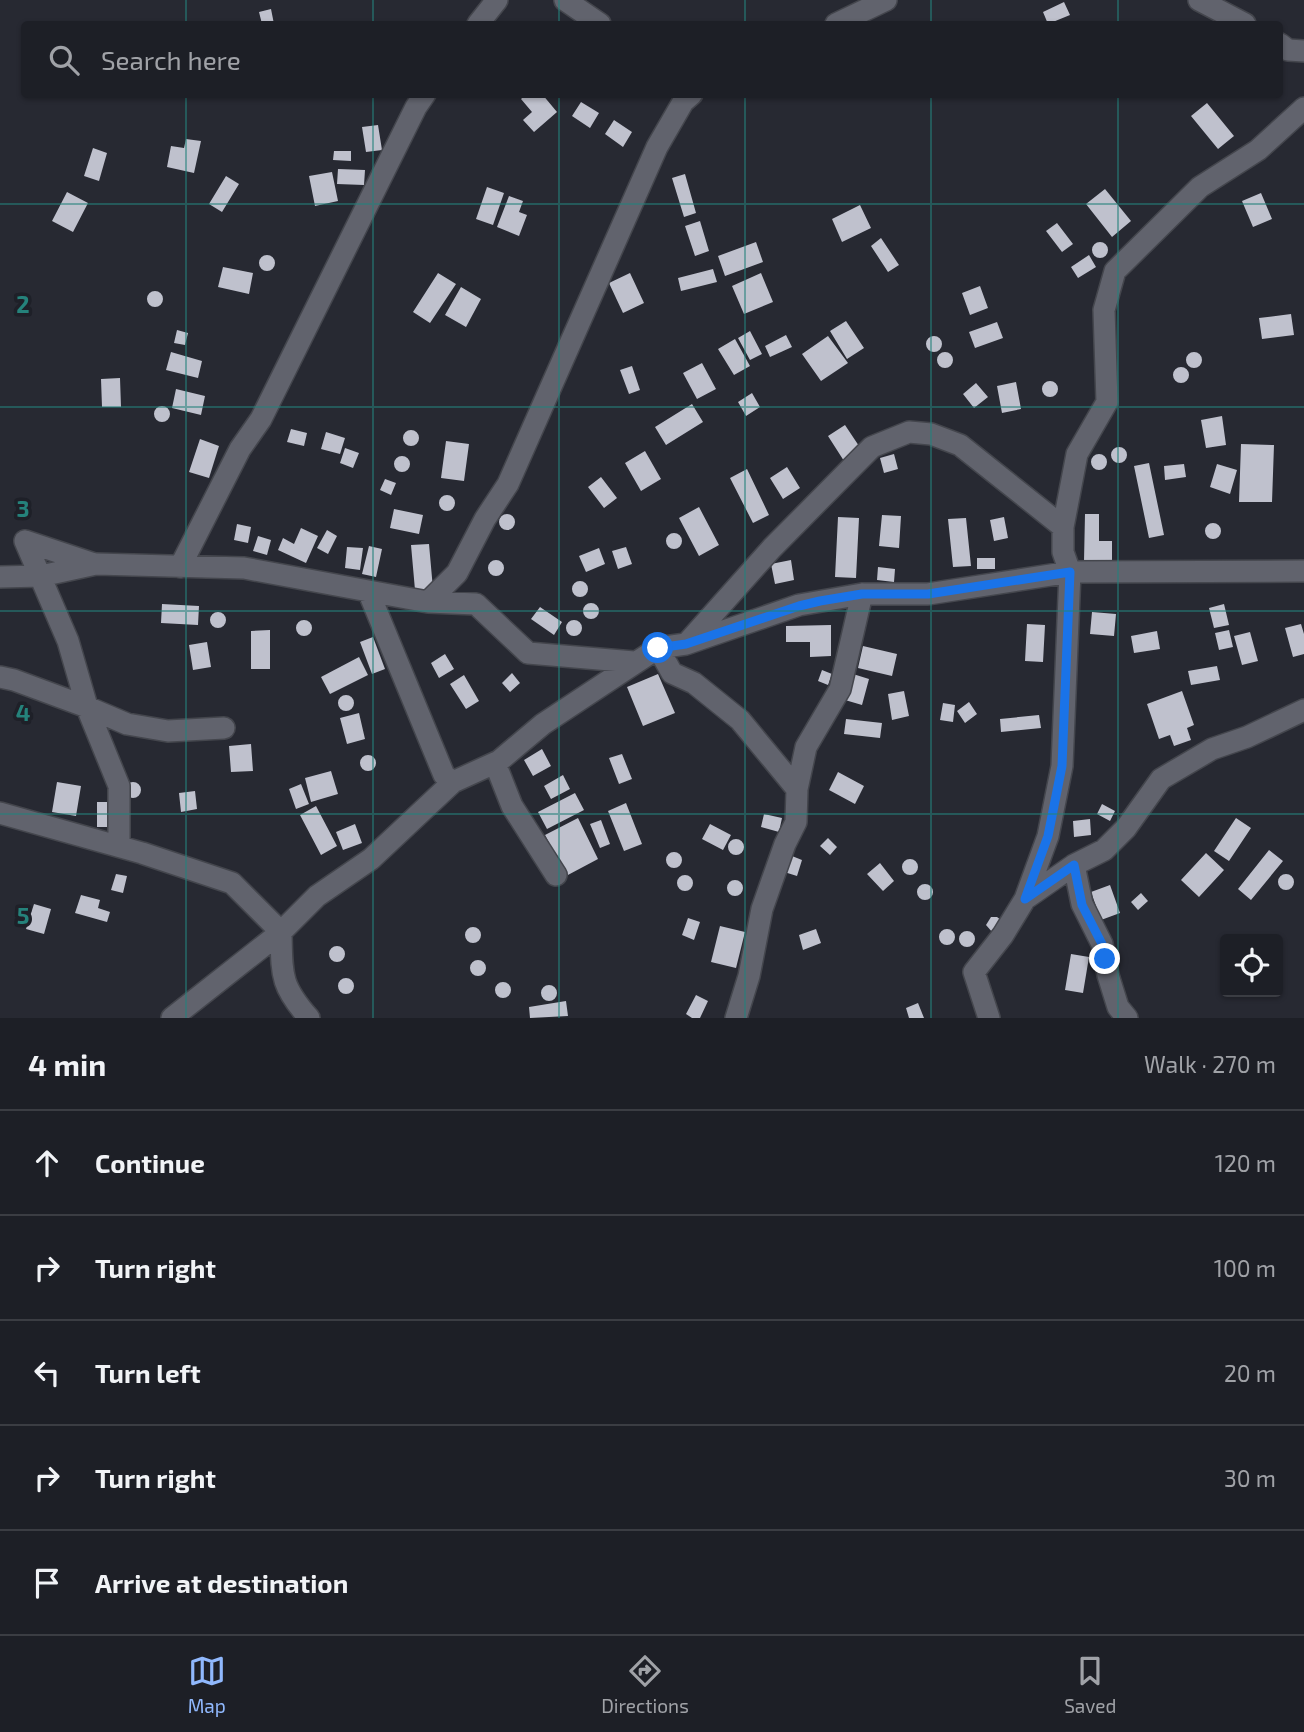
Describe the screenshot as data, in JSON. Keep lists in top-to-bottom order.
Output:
{
  "page": {
    "search": "Search here",
    "heading": ["4 min", "Walk · 270 m"],
    "list": [
      ["Continue", "120 m"],
      ["Turn right", "100 m"],
      ["Turn left", "20 m"],
      ["Turn right", "30 m"],
      "Arrive at destination"
    ],
    "nav": ["Map", "Directions", "Saved"]
  },
  "grid": {
    "rows": [
      "2",
      "3",
      "4",
      "5"
    ]
  }
}
